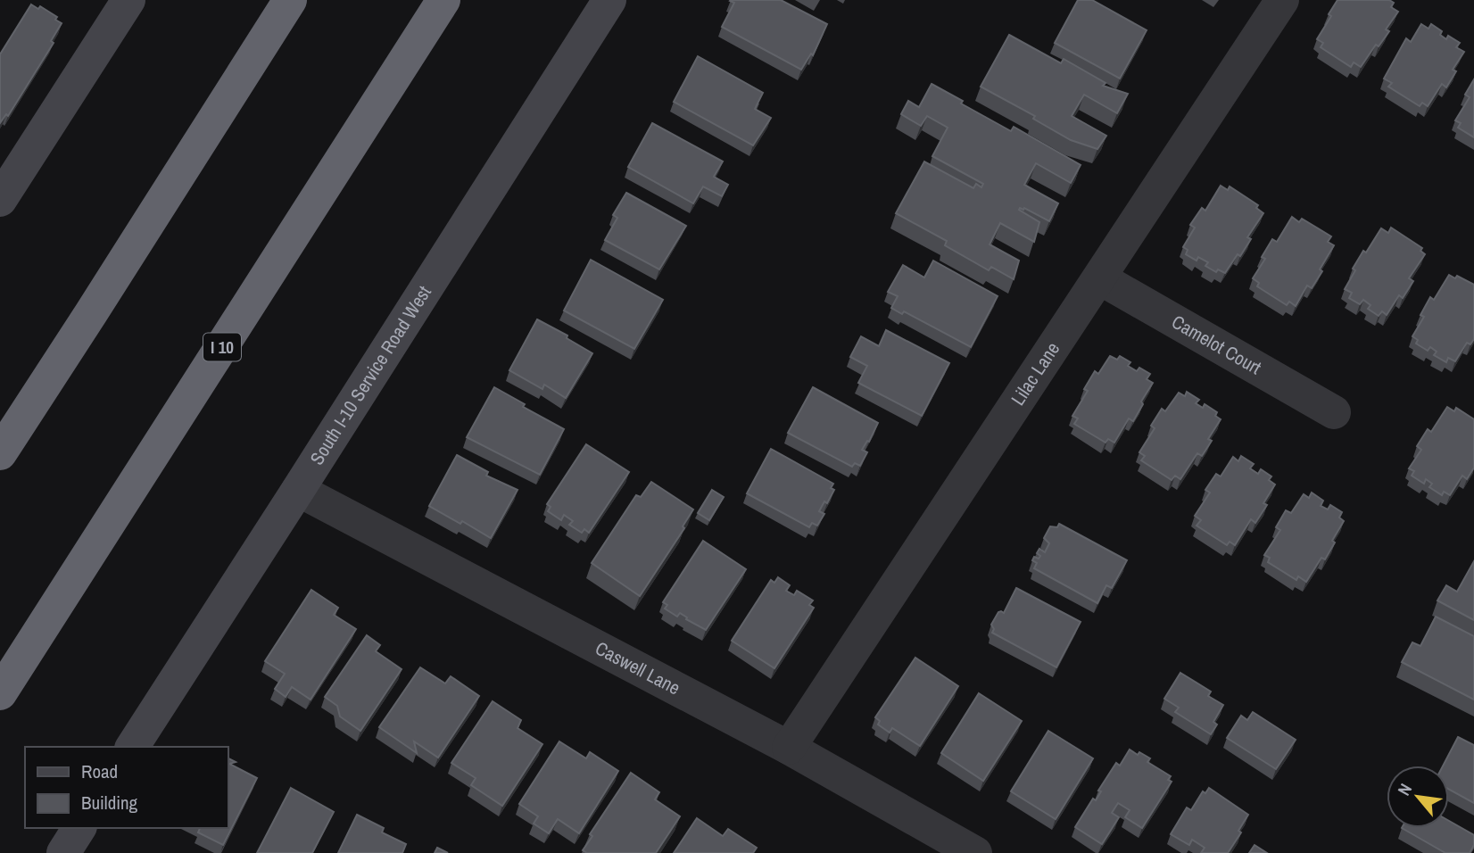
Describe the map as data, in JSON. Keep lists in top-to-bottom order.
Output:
{
  "streets": {
    "highway": ["I 10"],
    "street": [
      "Camelot Court",
      "South I-10 Service Road West",
      "Lilac Lane",
      "Caswell Lane"
    ]
  },
  "crossings": [
    ["Camelot Court", "Lilac Lane"],
    ["South I-10 Service Road West", "Caswell Lane"],
    ["Lilac Lane", "Caswell Lane"]
  ],
  "legend": ["Road", "Building"],
  "north": "top left"
}
